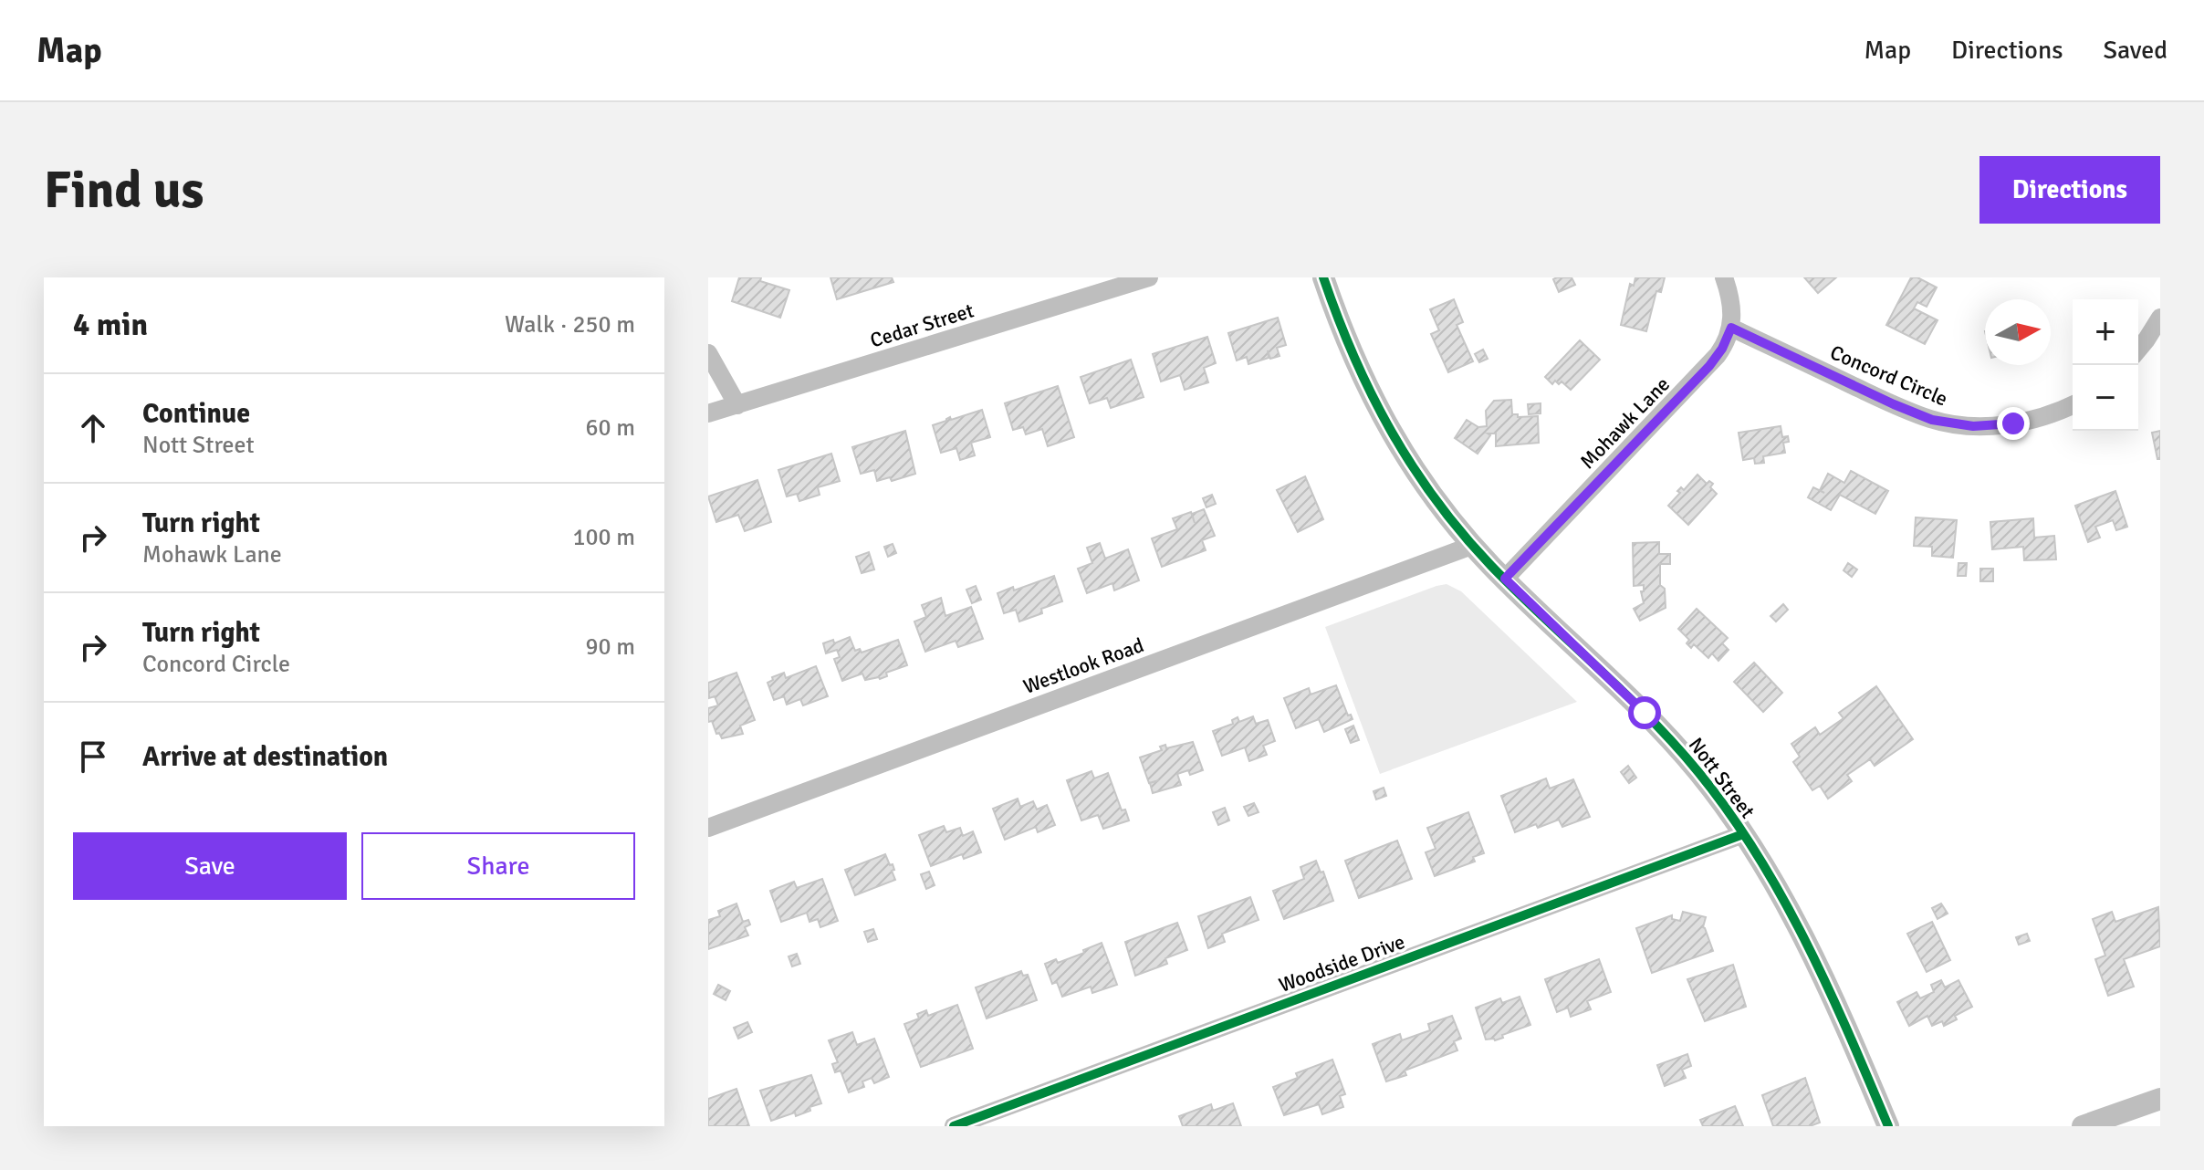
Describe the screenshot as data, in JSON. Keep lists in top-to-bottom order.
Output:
{
  "streets": {
    "street": [
      "Cedar Street",
      "Concord Circle",
      "Mohawk Lane",
      "Westlook Road",
      "Nott Street",
      "Woodside Drive"
    ]
  },
  "crossings": [
    ["Concord Circle", "Mohawk Lane"],
    ["Mohawk Lane", "Nott Street"],
    ["Westlook Road", "Nott Street"],
    ["Nott Street", "Woodside Drive"]
  ],
  "north": "right",
  "page": {
    "header": "Map",
    "nav": ["Map", "Directions", "Saved"],
    "buttons": [
      "Directions",
      ["Save", "Share"]
    ],
    "title": "Find us",
    "heading": ["4 min", "Walk · 250 m"],
    "map_buttons": ["+", "−"],
    "list": [
      ["Continue", "Nott Street", "60 m"],
      ["Turn right", "Mohawk Lane", "100 m"],
      ["Turn right", "Concord Circle", "90 m"],
      "Arrive at destination"
    ]
  }
}
